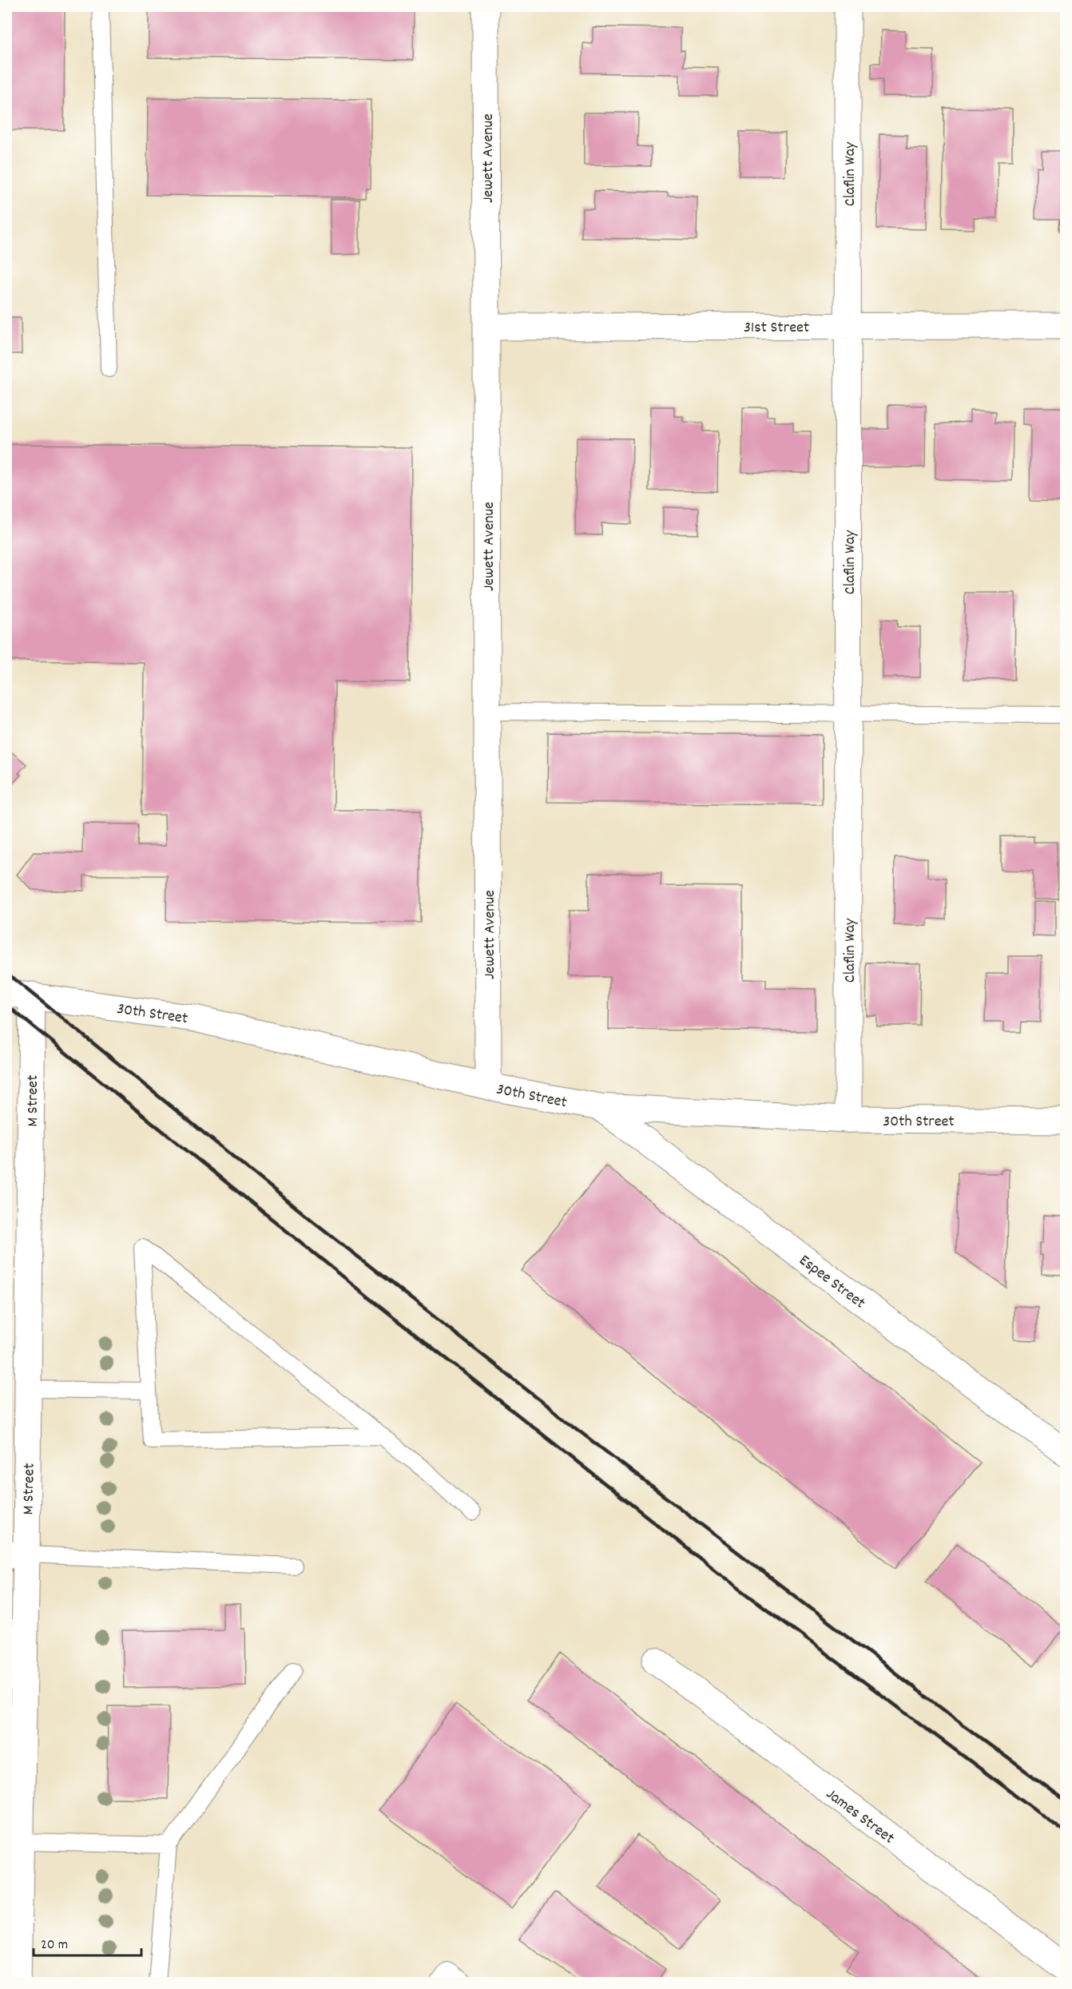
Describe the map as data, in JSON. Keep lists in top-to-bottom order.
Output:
{
  "streets": {
    "street": [
      "Jewett Avenue",
      "Claflin Way",
      "31st Street",
      "30th Street",
      "M Street",
      "Espee Street",
      "James Street"
    ]
  },
  "crossings": [
    ["Jewett Avenue", "31st Street"],
    ["Jewett Avenue", "30th Street"],
    ["Claflin Way", "31st Street"],
    ["Claflin Way", "30th Street"],
    ["30th Street", "M Street"],
    ["30th Street", "Espee Street"]
  ],
  "scale_bar": "20 m"
}
